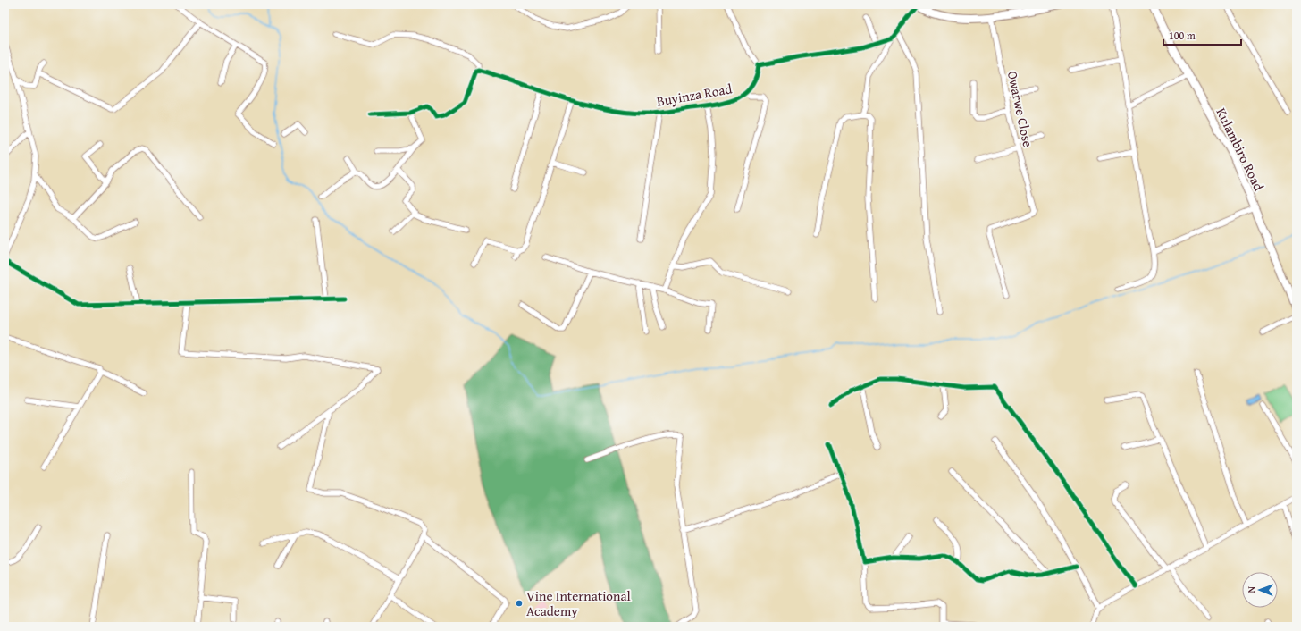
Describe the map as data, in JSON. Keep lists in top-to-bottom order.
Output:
{
  "streets": {
    "street": ["Buyinza Road", "Owarwe Close", "Kulambiro Road"]
  },
  "places": ["Vine International Academy"],
  "scale_bar": "100 m",
  "north": "left"
}
